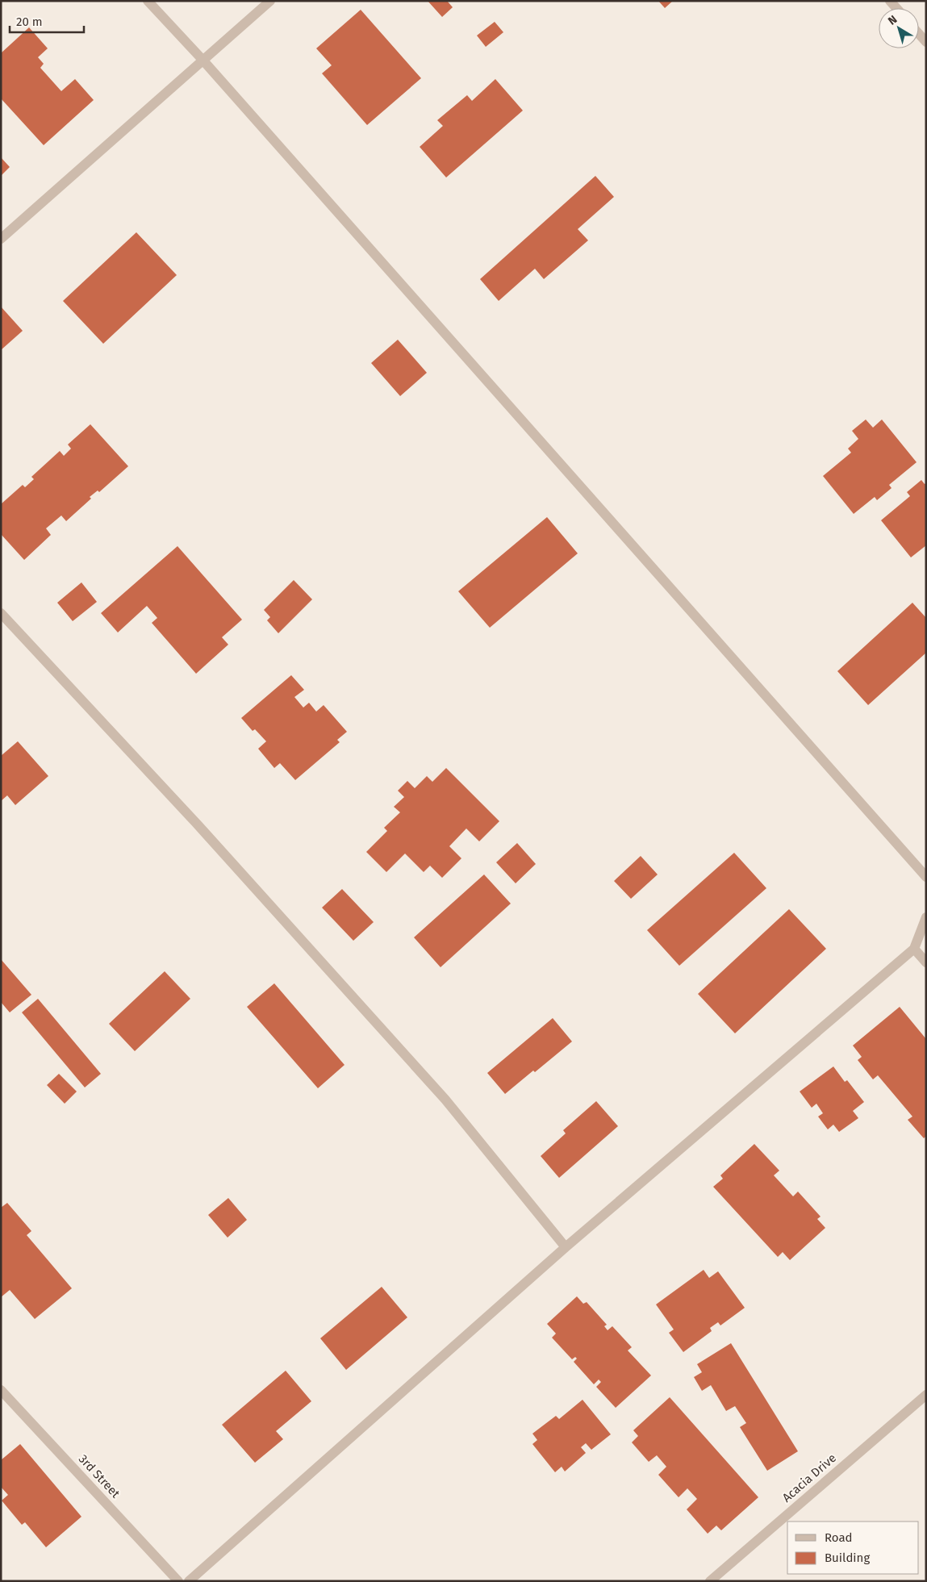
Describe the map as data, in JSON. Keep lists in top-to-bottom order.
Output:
{
  "streets": {
    "street": ["3rd Street", "Acacia Drive"]
  },
  "legend": ["Road", "Building"],
  "scale_bar": "20 m",
  "north": "top left"
}
